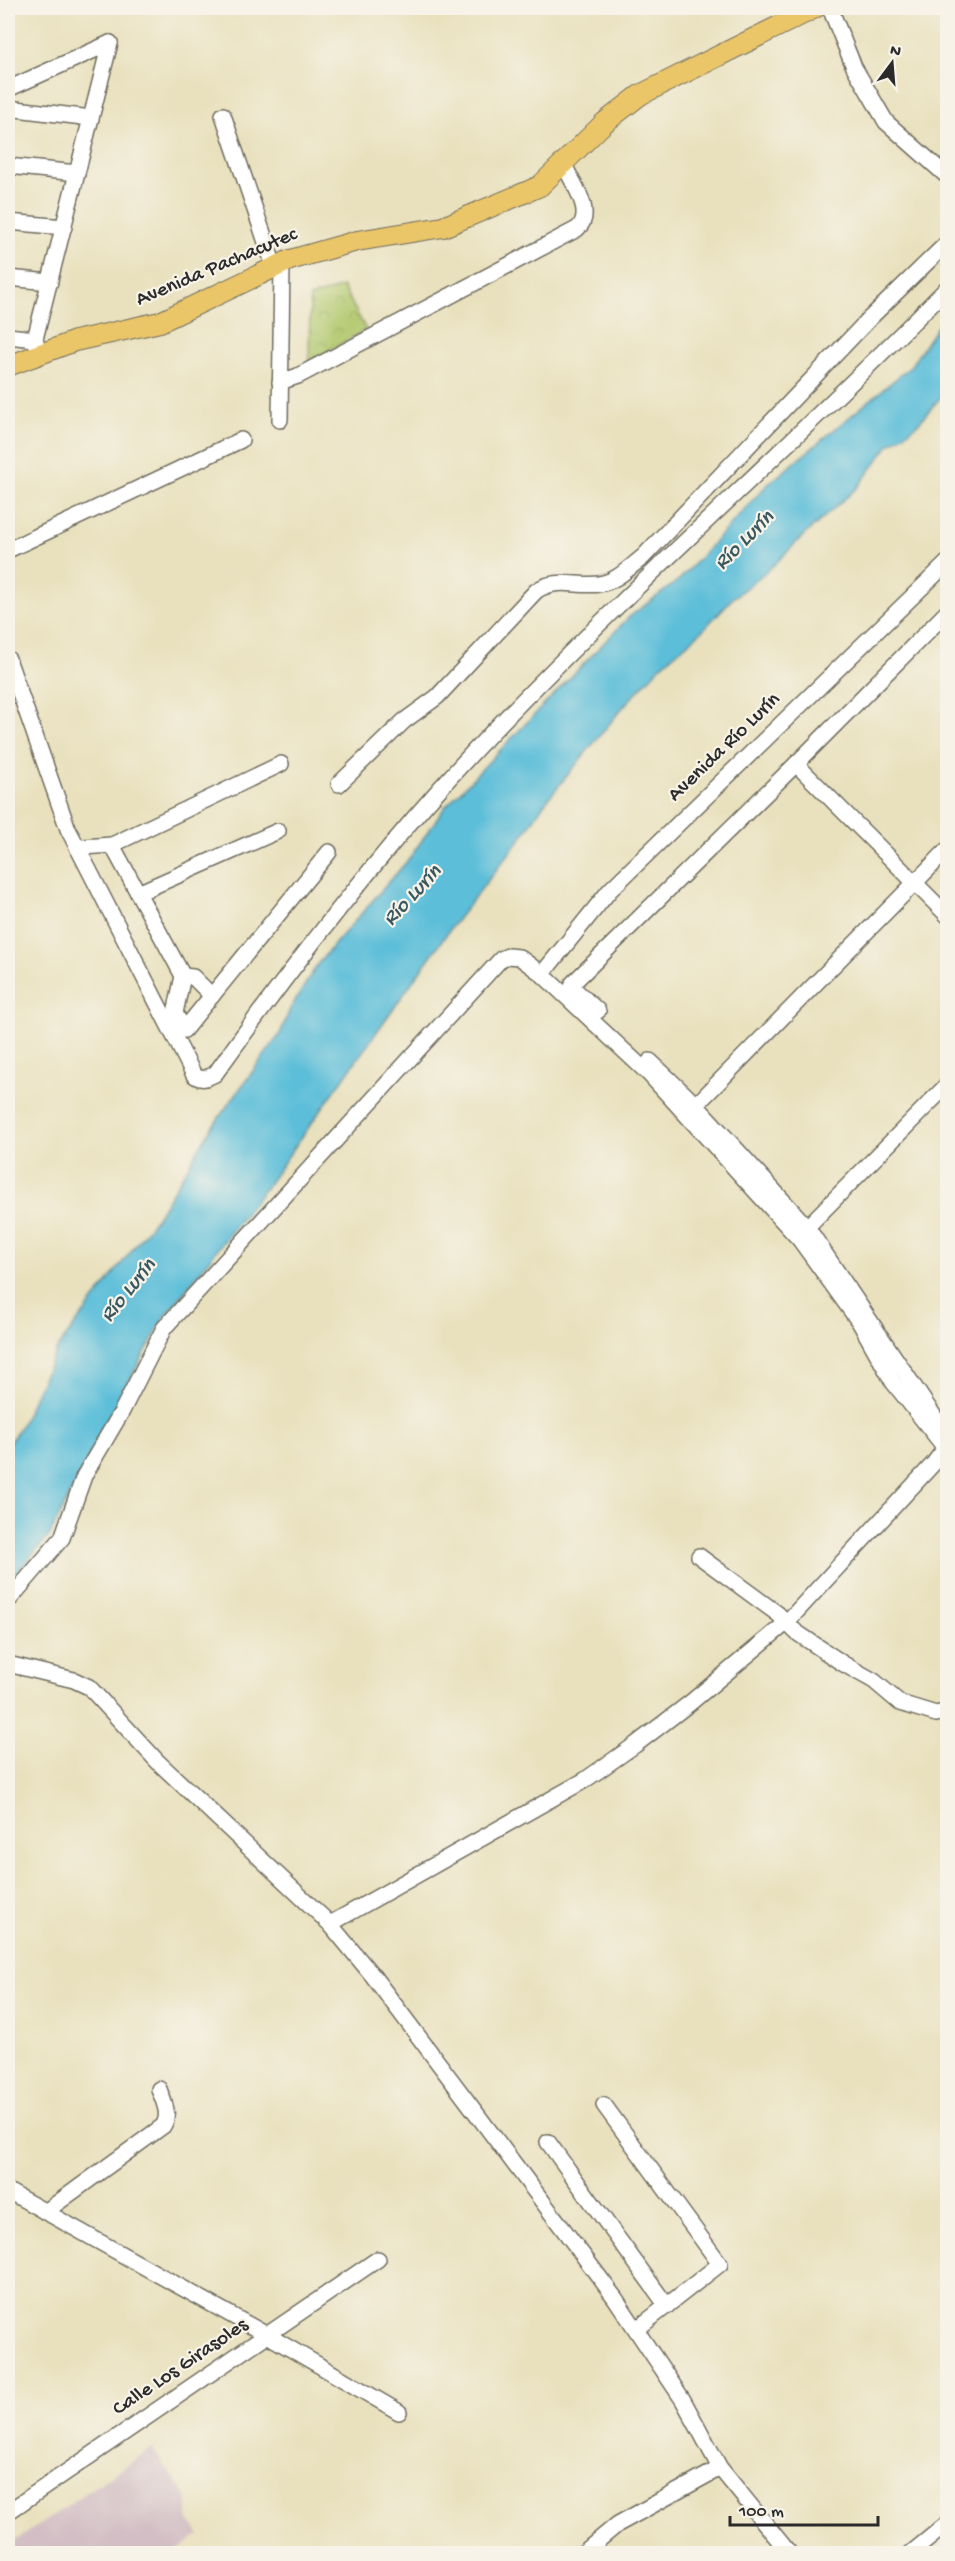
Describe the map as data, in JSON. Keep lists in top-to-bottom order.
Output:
{
  "streets": {
    "main road": ["Avenida Pachacutec"],
    "street": ["Avenida Río Lurín", "Calle Los Girasoles"]
  },
  "water": ["Río Lurín"],
  "scale_bar": "100 m",
  "north": "top"
}
